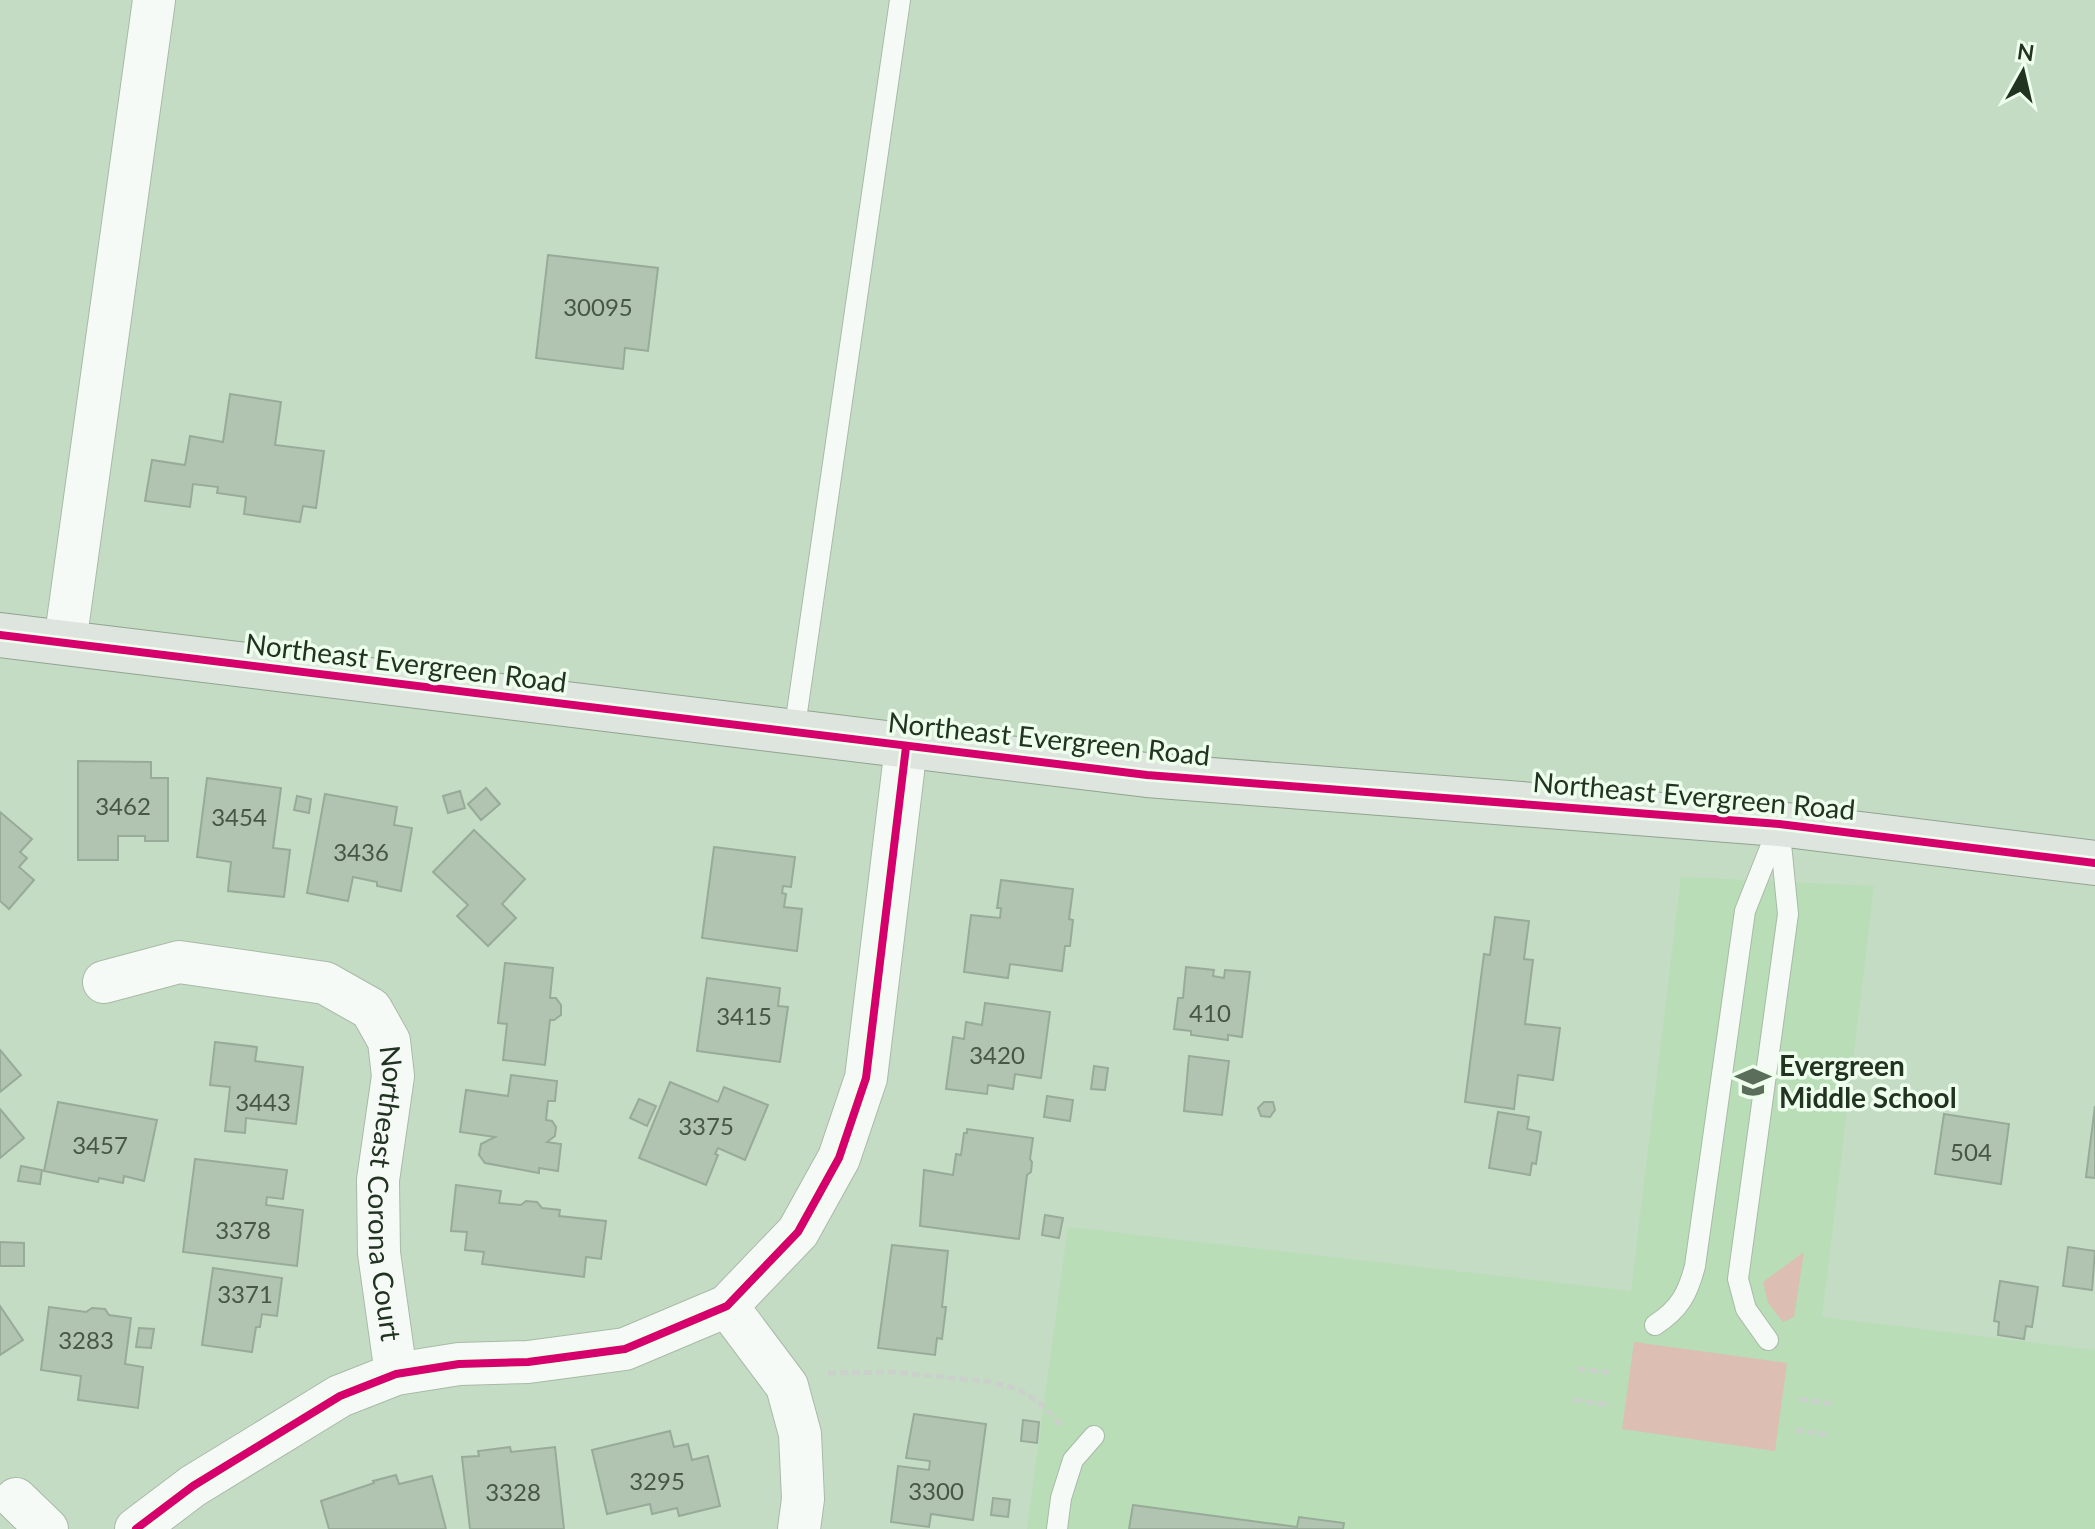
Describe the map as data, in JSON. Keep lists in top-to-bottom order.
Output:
{
  "streets": {
    "main road": ["Northeast Evergreen Road"],
    "street": ["Northeast Corona Court"]
  },
  "places": {
    "school or university": ["Evergreen Middle School"]
  },
  "house_numbers": [
    "30095",
    "3462",
    "3454",
    "3436",
    "410",
    "3415",
    "3420",
    "3443",
    "3375",
    "3457",
    "504",
    "3378",
    "3371",
    "3283",
    "3295",
    "3300",
    "3328"
  ],
  "north": "top"
}
